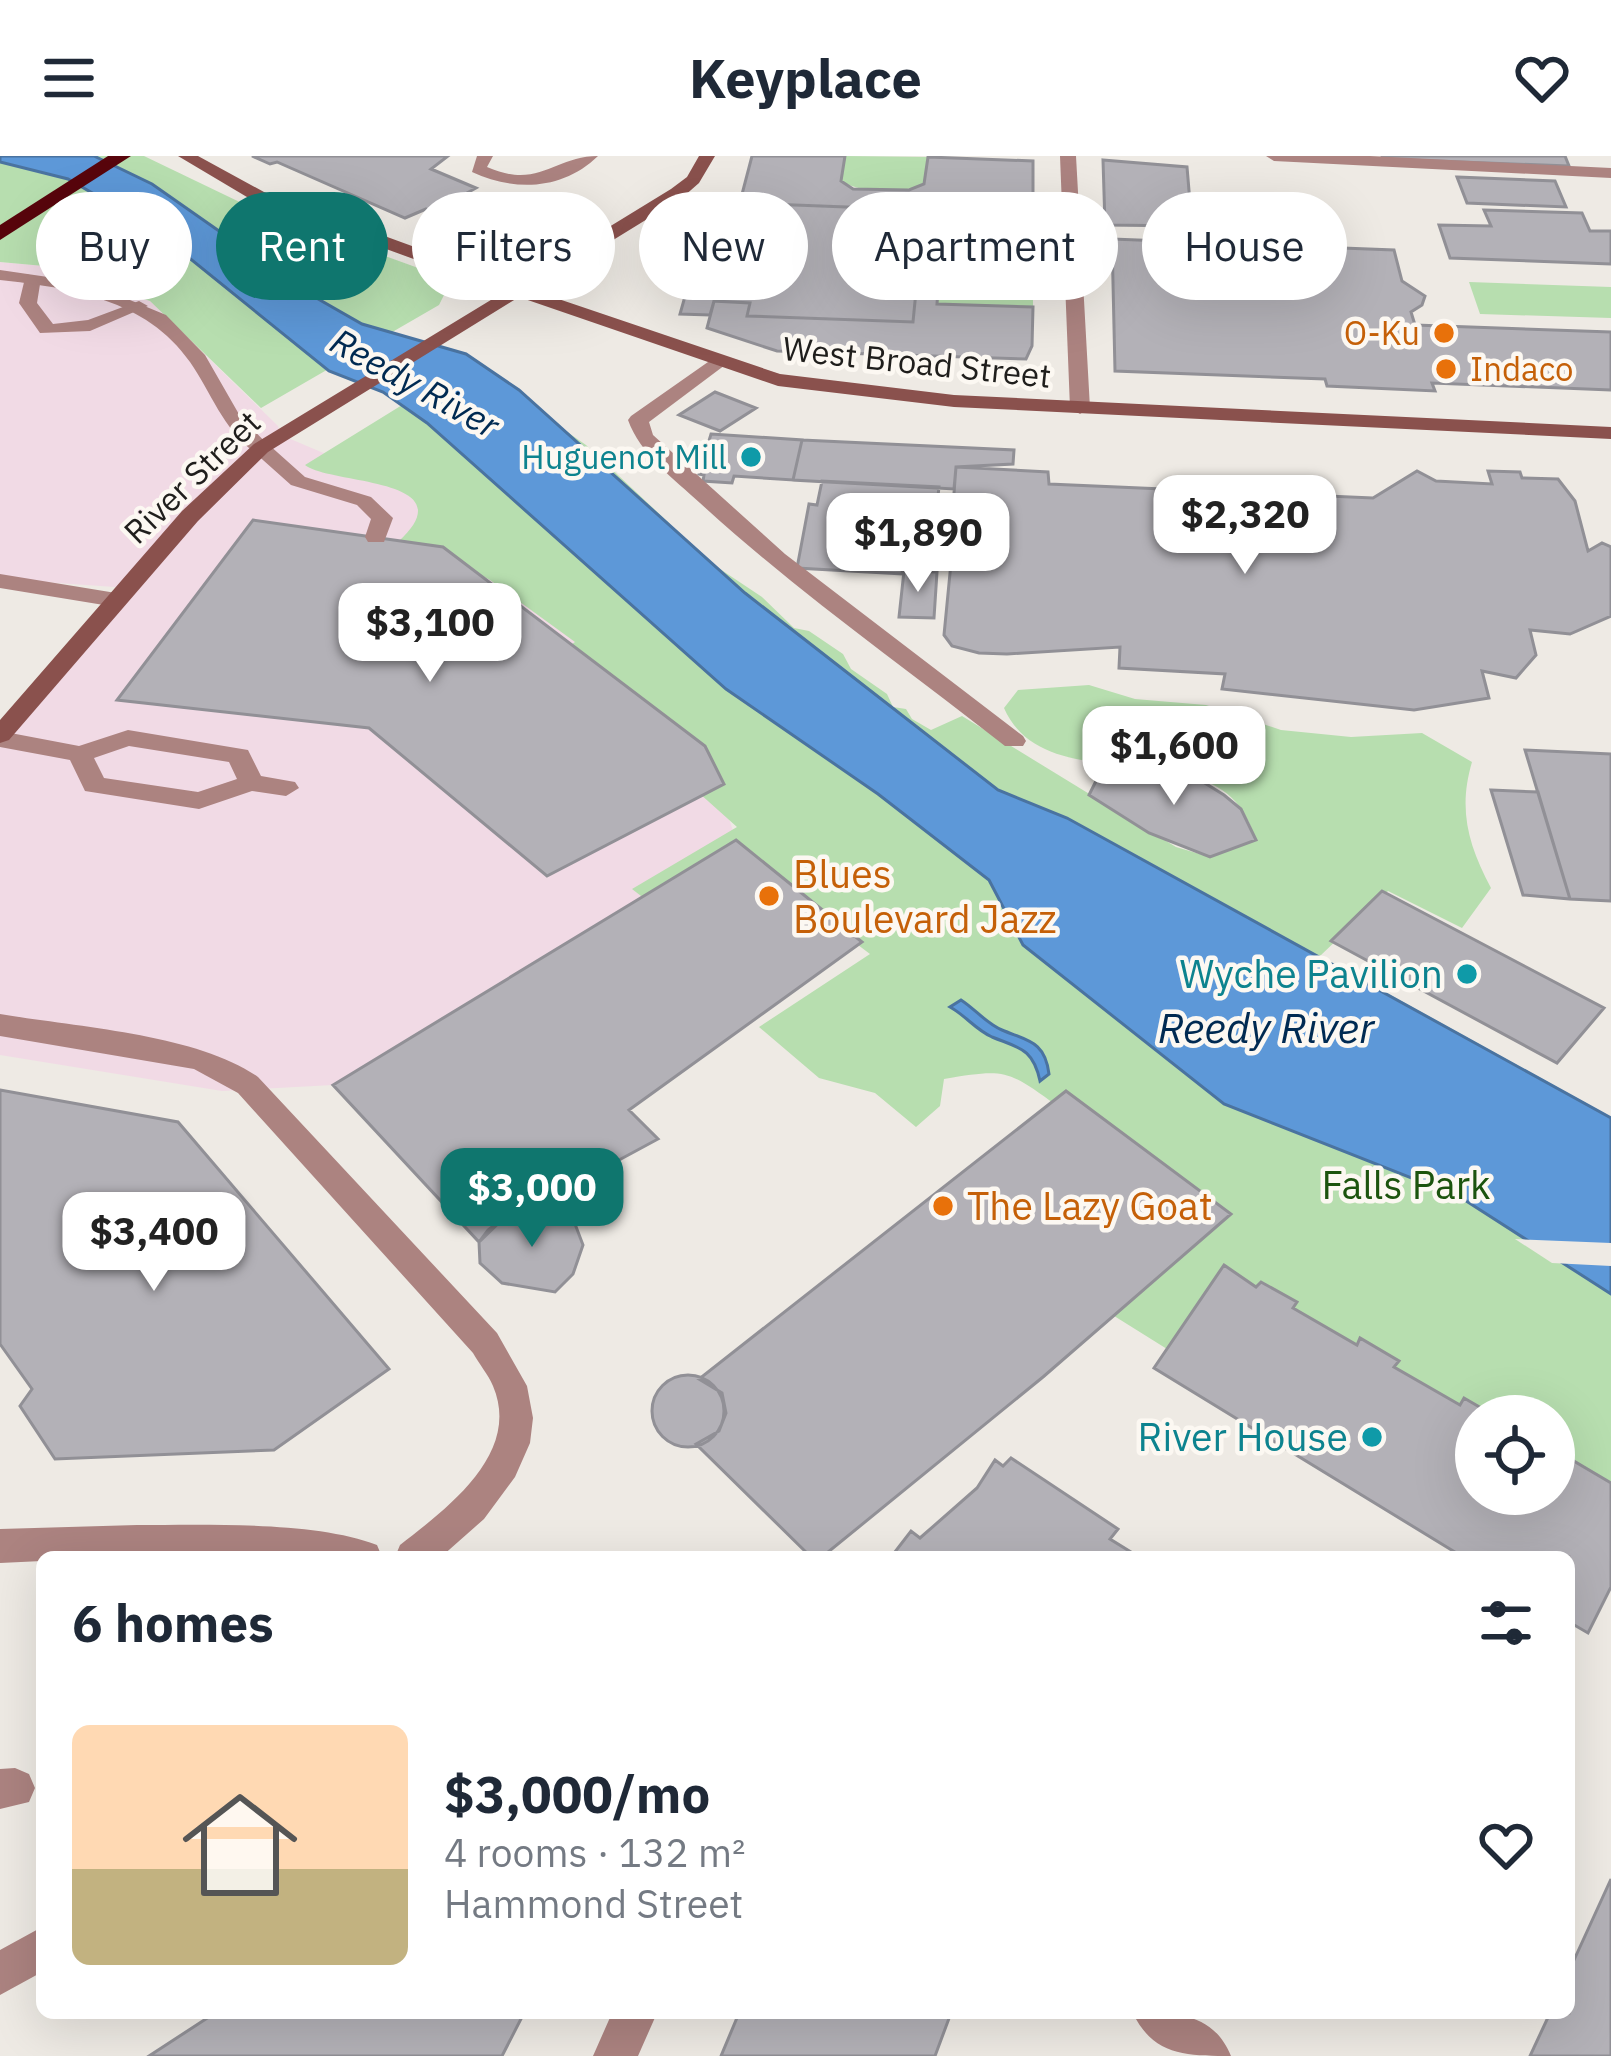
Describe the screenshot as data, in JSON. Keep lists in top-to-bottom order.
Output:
{
  "streets": {
    "street": ["West Broad Street", "River Street"]
  },
  "water": ["Reedy River"],
  "parks": ["Falls Park"],
  "places": [
    "O-Ku",
    "Indaco",
    "Huguenot Mill",
    "Blues Boulevard Jazz",
    "Wyche Pavilion",
    "The Lazy Goat",
    "River House"
  ],
  "page": {
    "header": "Keyplace",
    "chip": [
      "Buy",
      "Rent",
      "Filters",
      "New",
      "Apartment",
      "House"
    ],
    "price": [
      "$2,320",
      "$1,890",
      "$3,100",
      "$1,600",
      "$3,000",
      "$3,400"
    ],
    "heading": "6 homes",
    "list": [
      {
        "name": "$3,000/mo",
        "note": "4 rooms · 132 m² · Hammond Street"
      }
    ]
  }
}
